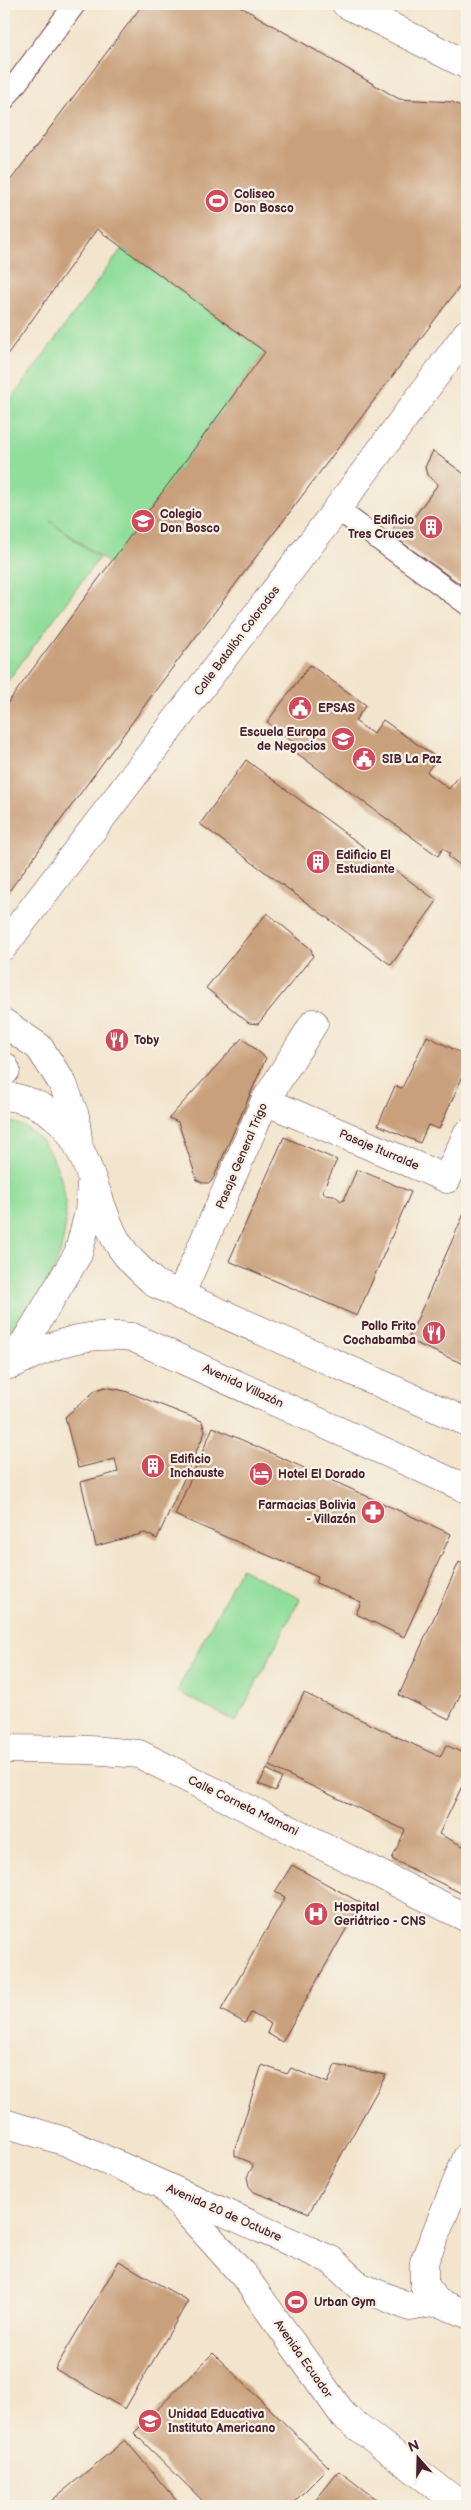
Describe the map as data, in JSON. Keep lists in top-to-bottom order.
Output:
{
  "streets": {
    "main road": [
      "Calle Batallón Colorados",
      "Pasaje Iturralde",
      "Pasaje General Trigo",
      "Avenida Villazón",
      "Calle Corneta Mamani",
      "Avenida 20 de Octubre",
      "Avenida Ecuador"
    ]
  },
  "crossings": [
    ["Pasaje Iturralde", "Pasaje General Trigo"],
    ["Avenida 20 de Octubre", "Avenida Ecuador"]
  ],
  "places": {
    "sports": ["Coliseo Don Bosco", "Urban Gym"],
    "school or university": ["Colegio Don Bosco", "Escuela Europa de Negocios", "Unidad Educativa Instituto Americano"],
    "building": ["Edificio Tres Cruces", "Edificio El Estudiante", "Edificio Inchauste"],
    "public building": ["EPSAS", "SIB La Paz"],
    "restaurant": ["Toby", "Pollo Frito Cochabamba"],
    "hotel": ["Hotel El Dorado"],
    "pharmacy": ["Farmacias Bolivia - Villazón"],
    "hospital": ["Hospital Geriátrico - CNS"]
  },
  "north": "top"
}
